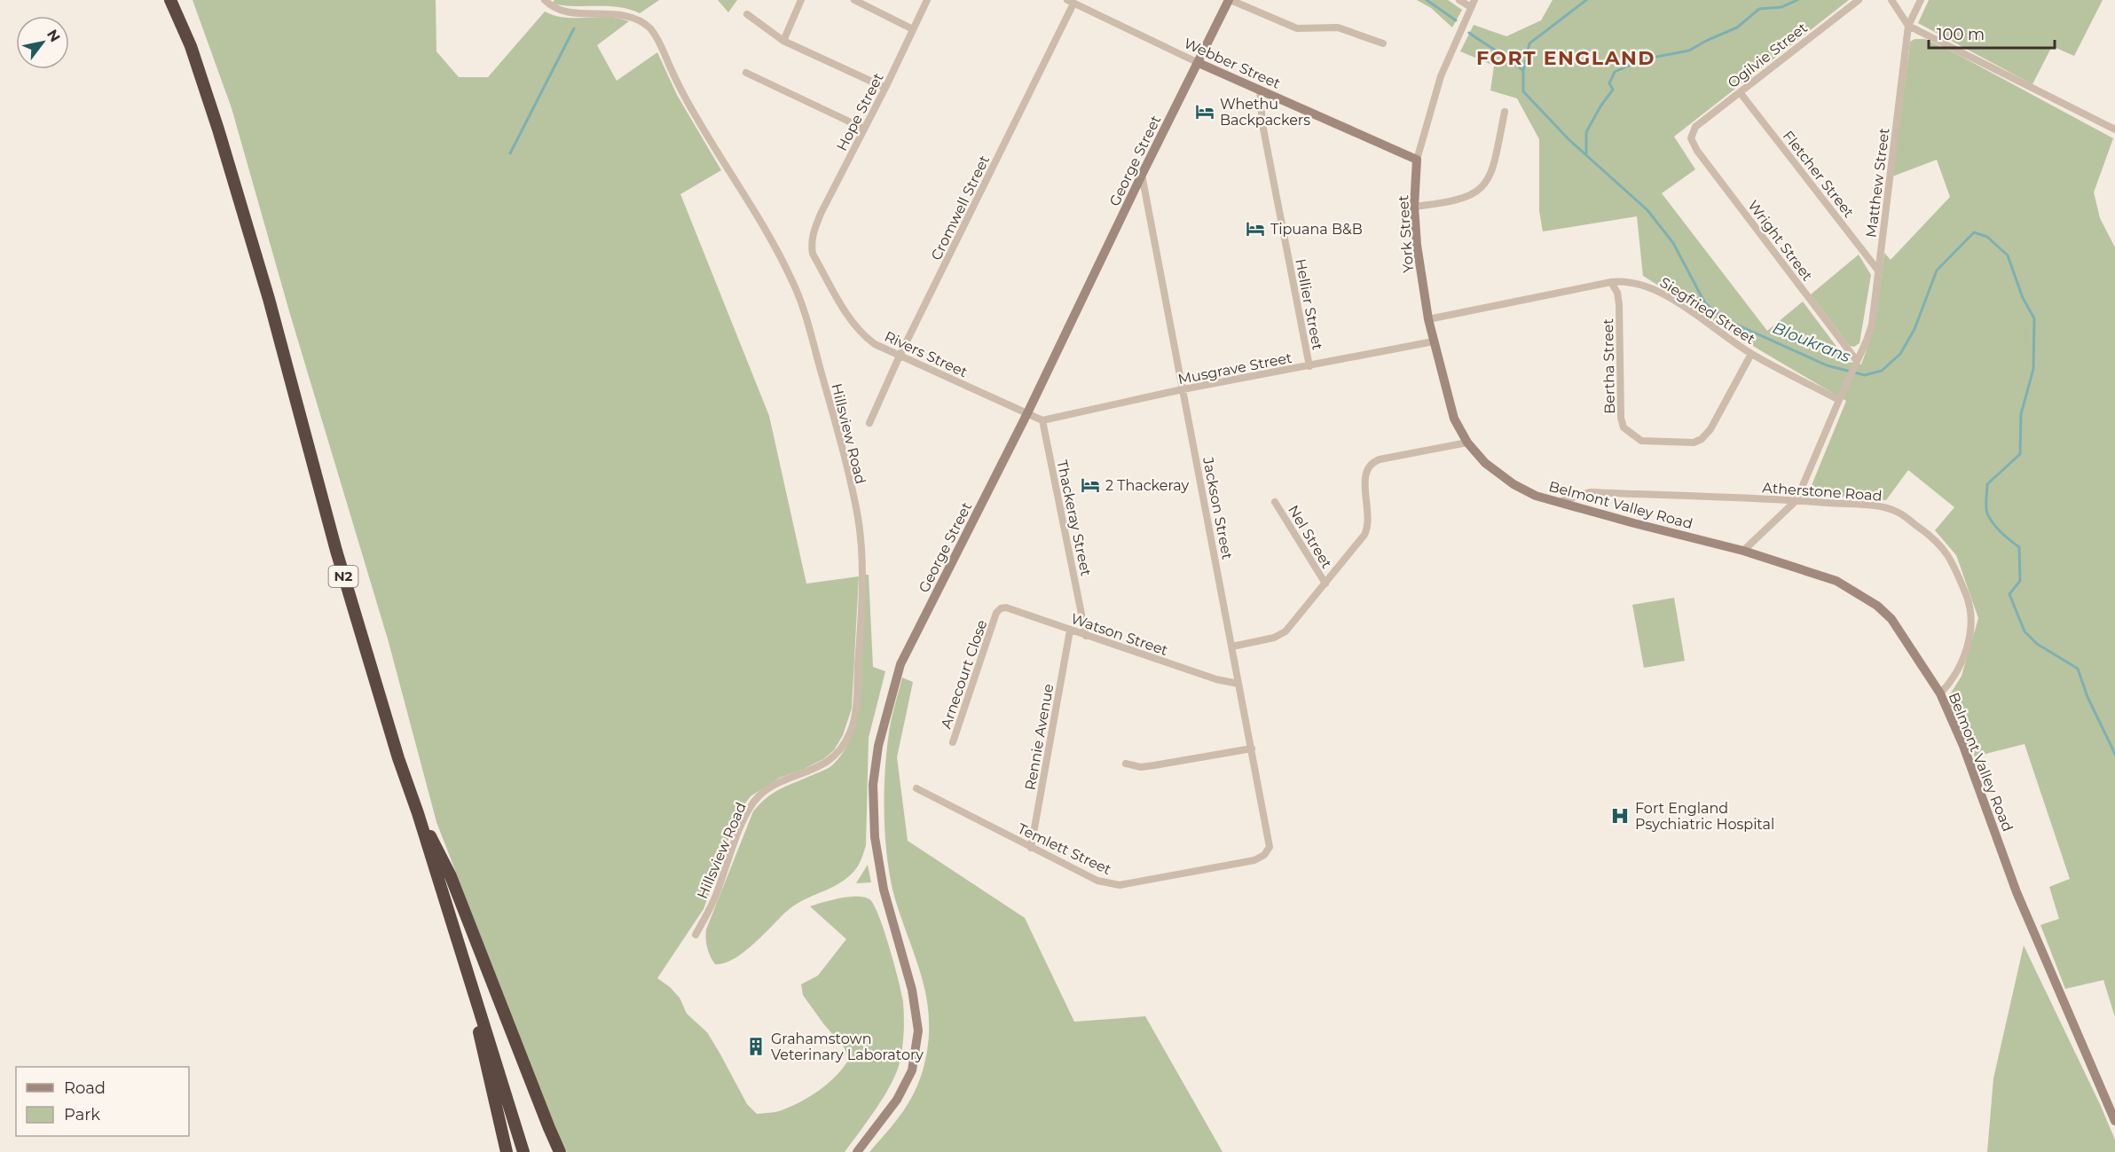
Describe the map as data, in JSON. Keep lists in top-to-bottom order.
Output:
{
  "streets": {
    "highway": ["N2"],
    "street": [
      "Ogilvie Street",
      "Webber Street",
      "Hope Street",
      "George Street",
      "Fletcher Street",
      "Matthew Street",
      "Cromwell Street",
      "York Street",
      "Wright Street",
      "Hellier Street",
      "Siegfried Street",
      "Rivers Street",
      "Bertha Street",
      "Musgrave Street",
      "Hillsview Road",
      "Atherstone Road",
      "Belmont Valley Road",
      "Jackson Street",
      "Thackeray Street",
      "Nel Street",
      "Watson Street",
      "Arnecourt Close",
      "Rennie Avenue",
      "Temlett Street"
    ]
  },
  "crossings": [
    ["Ogilvie Street", "Fletcher Street"],
    ["Ogilvie Street", "Wright Street"],
    ["Webber Street", "George Street"],
    ["Webber Street", "Cromwell Street"],
    ["Webber Street", "York Street"],
    ["Webber Street", "Hellier Street"],
    ["Hope Street", "Rivers Street"],
    ["George Street", "Rivers Street"],
    ["George Street", "Jackson Street"],
    ["Fletcher Street", "Matthew Street"],
    ["Matthew Street", "Wright Street"],
    ["Matthew Street", "Siegfried Street"],
    ["Matthew Street", "Atherstone Road"],
    ["Matthew Street", "Belmont Valley Road"],
    ["Cromwell Street", "Rivers Street"],
    ["York Street", "Siegfried Street"],
    ["York Street", "Musgrave Street"],
    ["York Street", "Belmont Valley Road"],
    ["Hellier Street", "Musgrave Street"],
    ["Siegfried Street", "Bertha Street"],
    ["Musgrave Street", "Jackson Street"],
    ["Musgrave Street", "Thackeray Street"],
    ["Atherstone Road", "Belmont Valley Road"],
    ["Jackson Street", "Watson Street"],
    ["Jackson Street", "Temlett Street"],
    ["Thackeray Street", "Watson Street"],
    ["Watson Street", "Arnecourt Close"],
    ["Watson Street", "Rennie Avenue"],
    ["Rennie Avenue", "Temlett Street"]
  ],
  "districts": ["FORT ENGLAND"],
  "water": ["Bloukrans"],
  "places": {
    "hotel": ["Whethu Backpackers", "Tipuana B&B", "2 Thackeray"],
    "hospital": ["Fort England Psychiatric Hospital"],
    "building": ["Grahamstown Veterinary Laboratory"]
  },
  "legend": ["Road", "Park"],
  "scale_bar": "100 m",
  "north": "top right"
}
